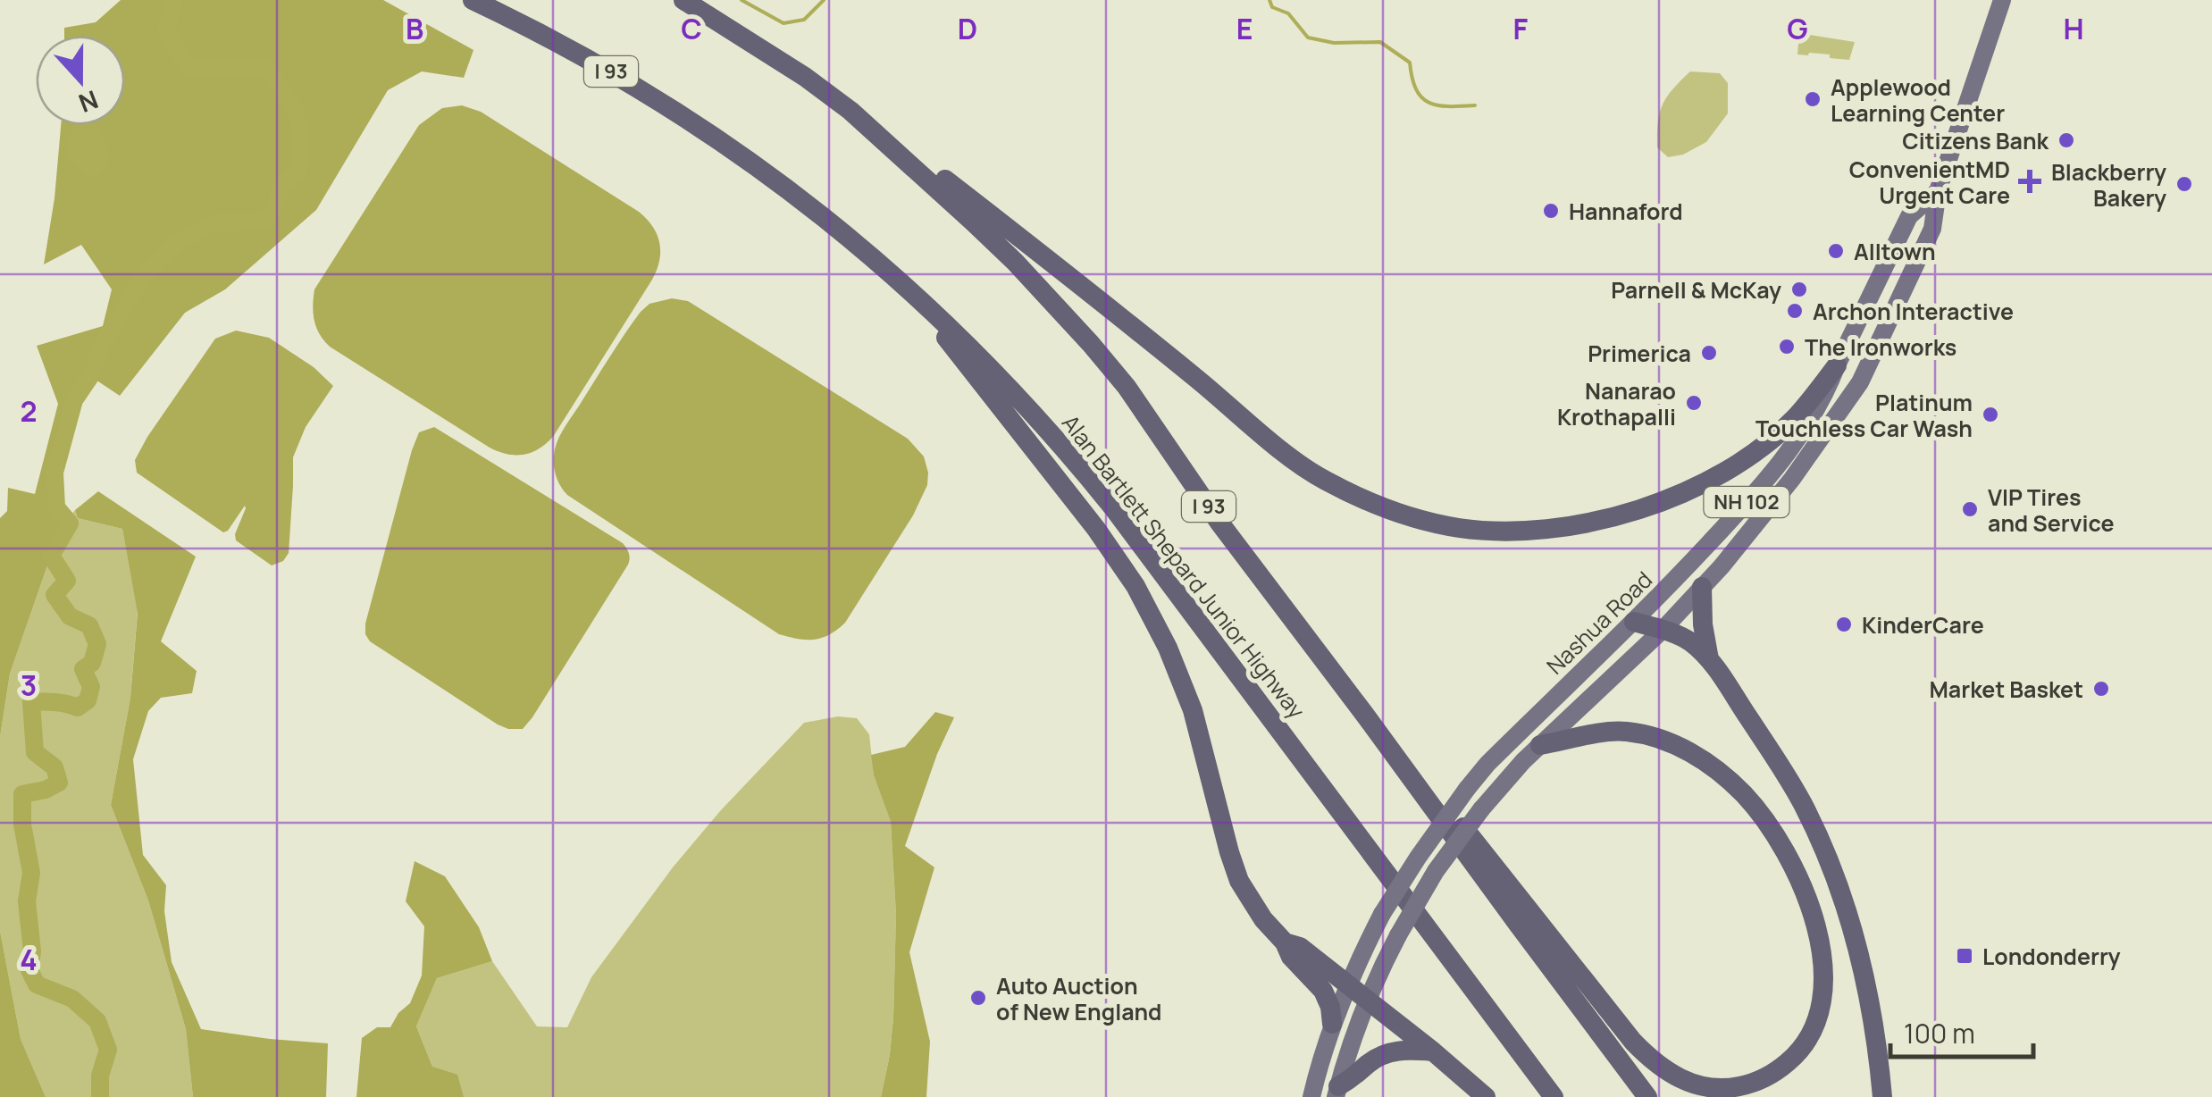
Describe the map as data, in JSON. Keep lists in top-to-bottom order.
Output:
{
  "streets": {
    "highway": ["I 93", "Alan Bartlett Shepard Junior Highway"],
    "main road": ["NH 102", "Nashua Road"]
  },
  "places": {
    "other": [
      "Applewood Learning Center",
      "Citizens Bank",
      "Blackberry Bakery",
      "Hannaford",
      "Alltown",
      "Parnell & McKay",
      "Archon Interactive",
      "The Ironworks",
      "Primerica",
      "Nanarao Krothapalli",
      "Platinum Touchless Car Wash",
      "VIP Tires and Service",
      "KinderCare",
      "Market Basket",
      "Auto Auction of New England"
    ],
    "health": ["ConvenientMD Urgent Care"],
    "transit": ["Londonderry"]
  },
  "scale_bar": "100 m",
  "north": "bottom",
  "grid": {
    "columns": [
      "B",
      "C",
      "D",
      "E",
      "F",
      "G",
      "H"
    ],
    "rows": ["2", "3", "4"]
  }
}
